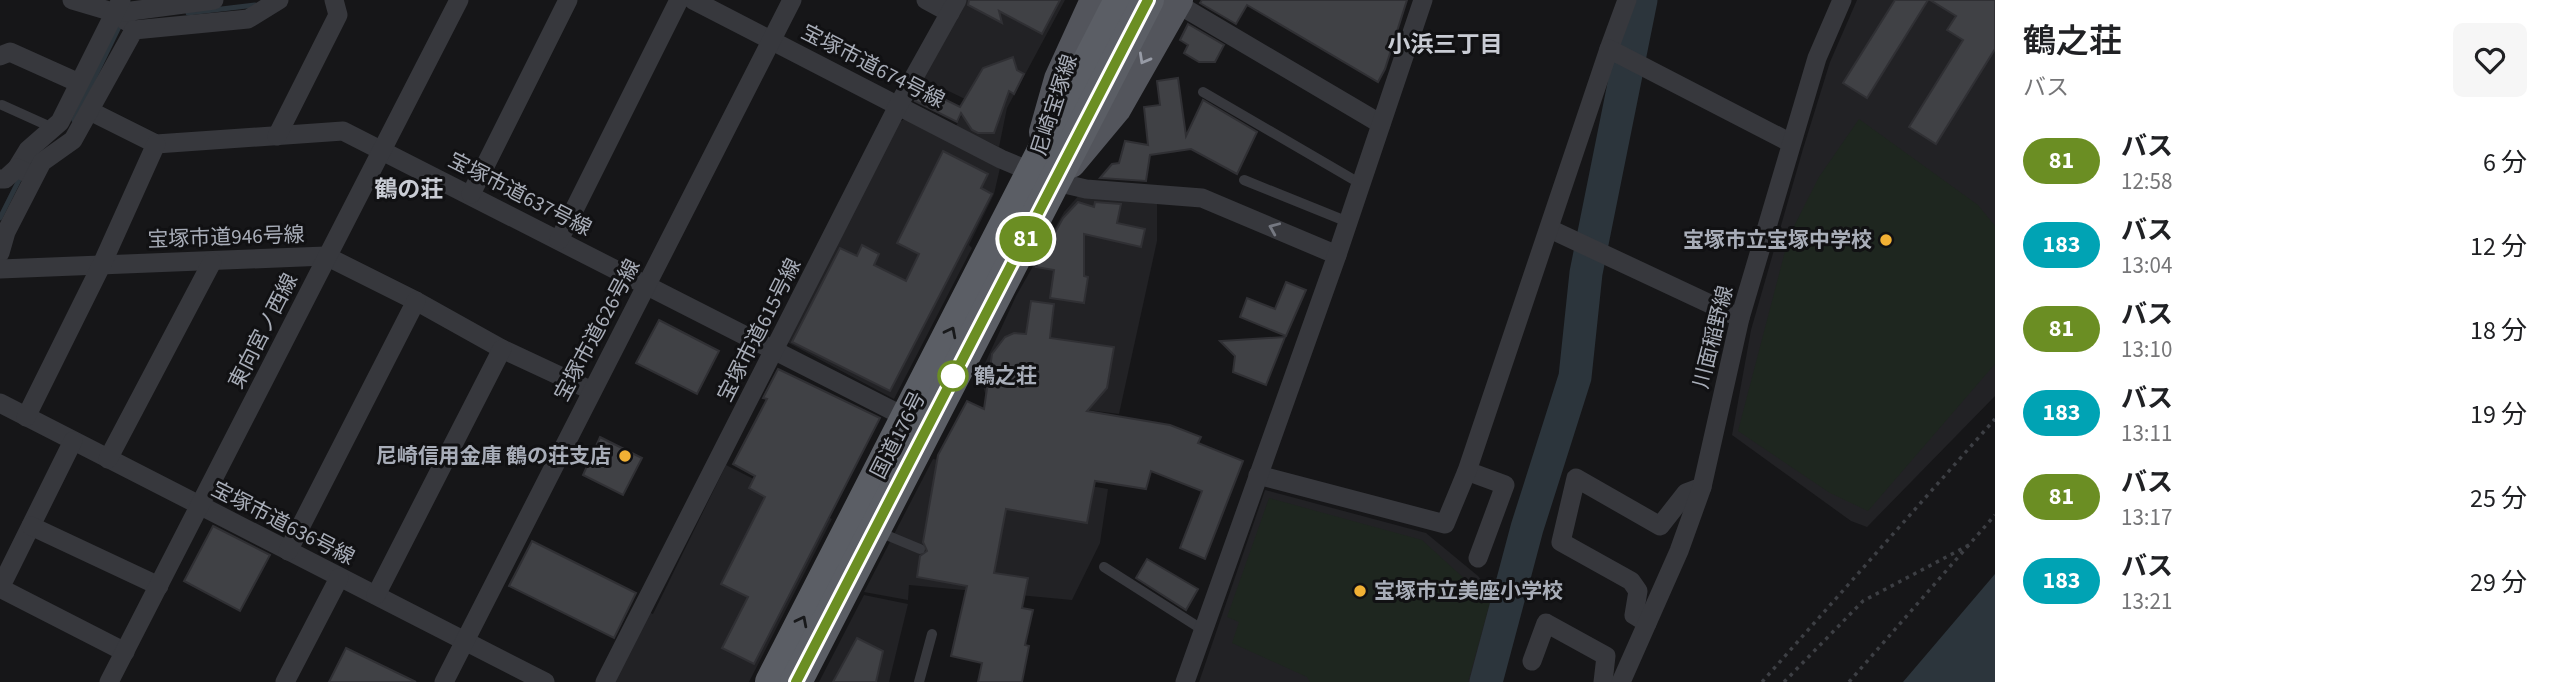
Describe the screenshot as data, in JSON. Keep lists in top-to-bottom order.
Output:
{
  "streets": {
    "highway": ["国道176号"],
    "main road": ["尼崎宝塚線"],
    "street": [
      "宝塚市道674号線",
      "宝塚市道637号線",
      "宝塚市道946号線",
      "宝塚市道626号線",
      "宝塚市道615号線",
      "東向宮ノ西線",
      "川面稲野線",
      "宝塚市道636号線"
    ]
  },
  "crossings": [
    ["宝塚市道674号線", "尼崎宝塚線"],
    ["宝塚市道674号線", "宝塚市道626号線"],
    ["宝塚市道674号線", "宝塚市道615号線"],
    ["宝塚市道674号線", "国道176号"],
    ["尼崎宝塚線", "国道176号"],
    ["宝塚市道637号線", "宝塚市道626号線"],
    ["宝塚市道637号線", "宝塚市道615号線"],
    ["宝塚市道637号線", "東向宮ノ西線"],
    ["宝塚市道637号線", "国道176号"],
    ["宝塚市道946号線", "宝塚市道626号線"],
    ["宝塚市道946号線", "東向宮ノ西線"],
    ["宝塚市道626号線", "宝塚市道636号線"],
    ["東向宮ノ西線", "宝塚市道636号線"]
  ],
  "districts": ["小浜三丁目", "鶴の荘"],
  "places": [
    "宝塚市立宝塚中学校",
    "鶴之荘",
    "尼崎信用金庫 鶴の荘支店",
    "宝塚市立美座小学校"
  ],
  "lines": ["bus line 81"],
  "page": {
    "on_map": "81",
    "heading": ["鶴之荘", "バス"],
    "list": [
      {
        "mark": "81",
        "name": "バス",
        "note": "12:58",
        "value": "6 分"
      },
      {
        "mark": "183",
        "name": "バス",
        "note": "13:04",
        "value": "12 分"
      },
      {
        "mark": "81",
        "name": "バス",
        "note": "13:10",
        "value": "18 分"
      },
      {
        "mark": "183",
        "name": "バス",
        "note": "13:11",
        "value": "19 分"
      },
      {
        "mark": "81",
        "name": "バス",
        "note": "13:17",
        "value": "25 分"
      },
      {
        "mark": "183",
        "name": "バス",
        "note": "13:21",
        "value": "29 分"
      }
    ]
  }
}
